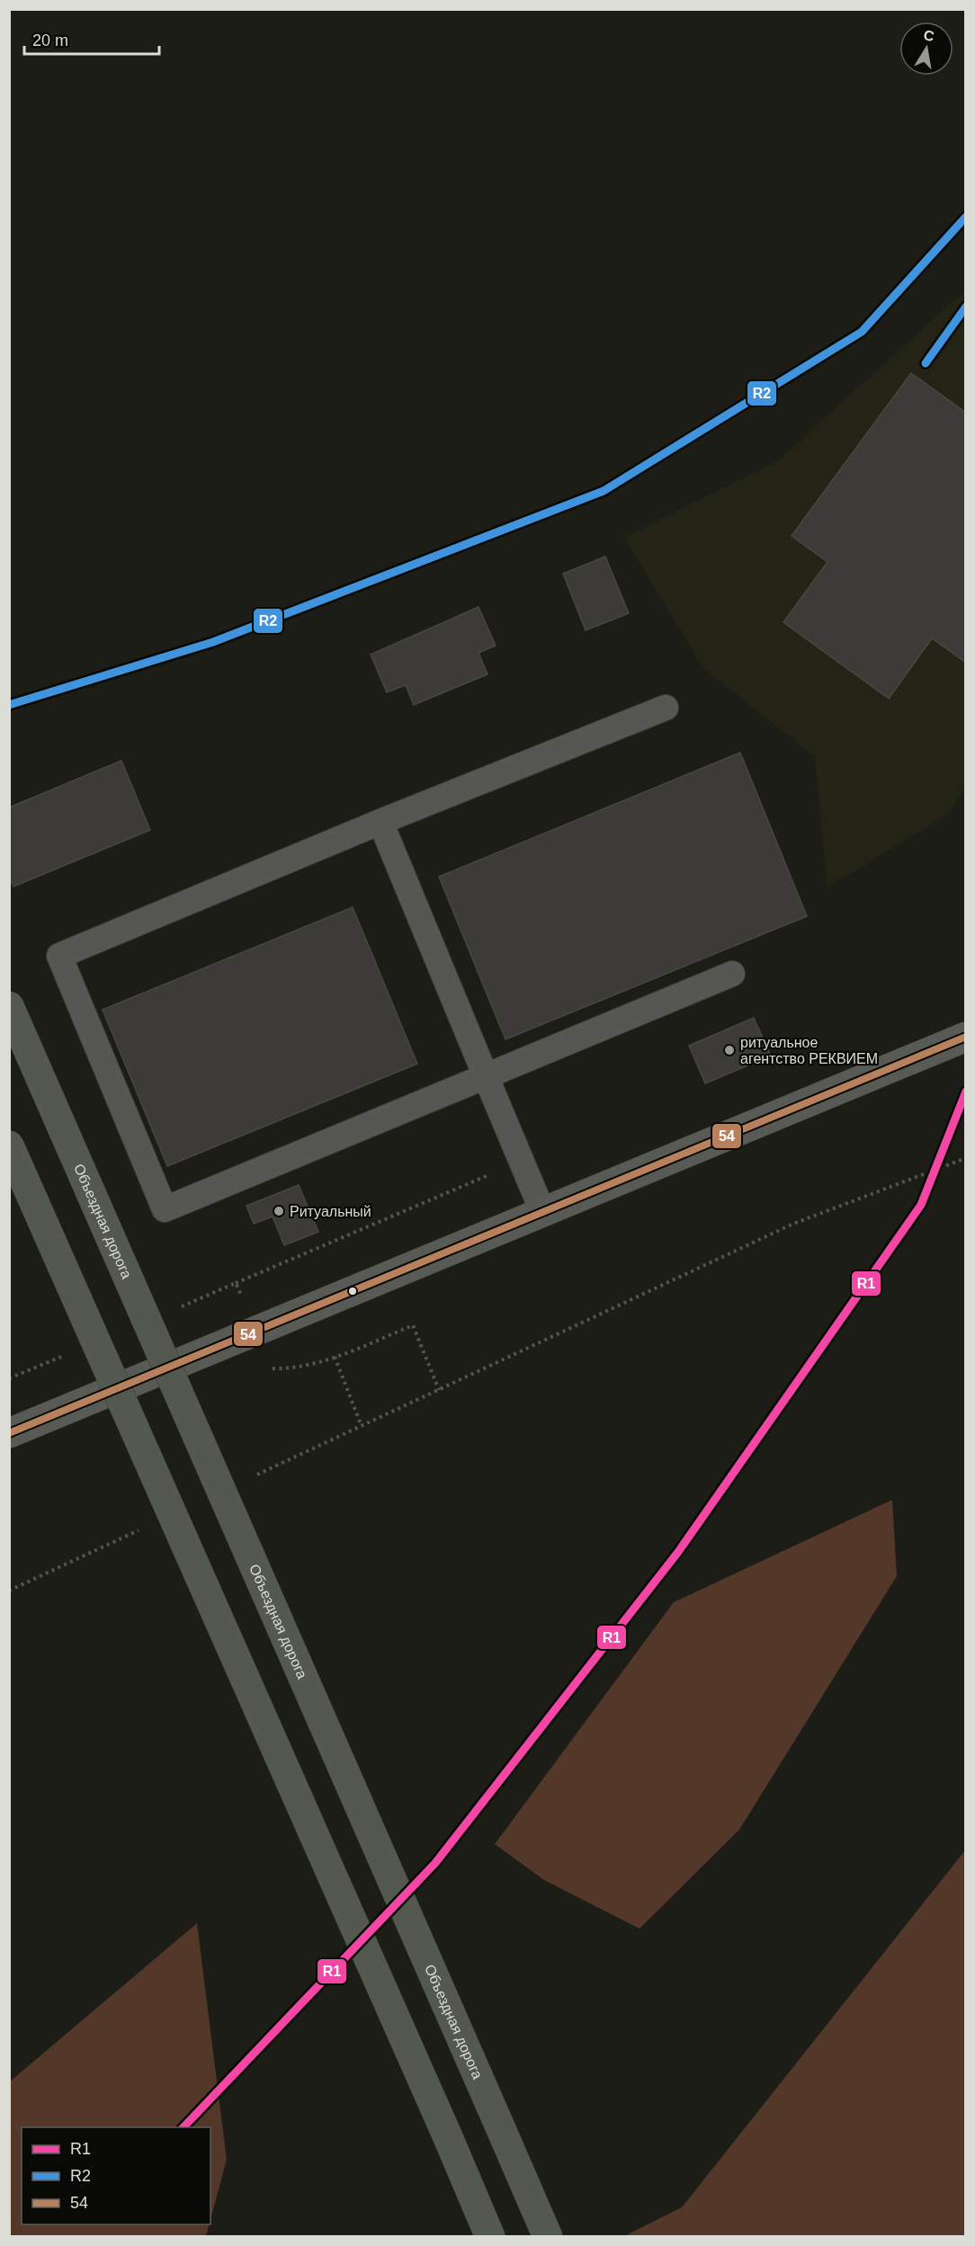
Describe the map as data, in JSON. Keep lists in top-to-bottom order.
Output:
{
  "streets": {
    "highway": ["Объездная дорога"]
  },
  "places": ["ритуальное агентство РЕКВИЕМ", "Ритуальный"],
  "lines": ["transit line R2", "transit line 54", "transit line R1"],
  "legend": ["R1", "R2", "54"],
  "scale_bar": "20 m",
  "north": "top"
}
